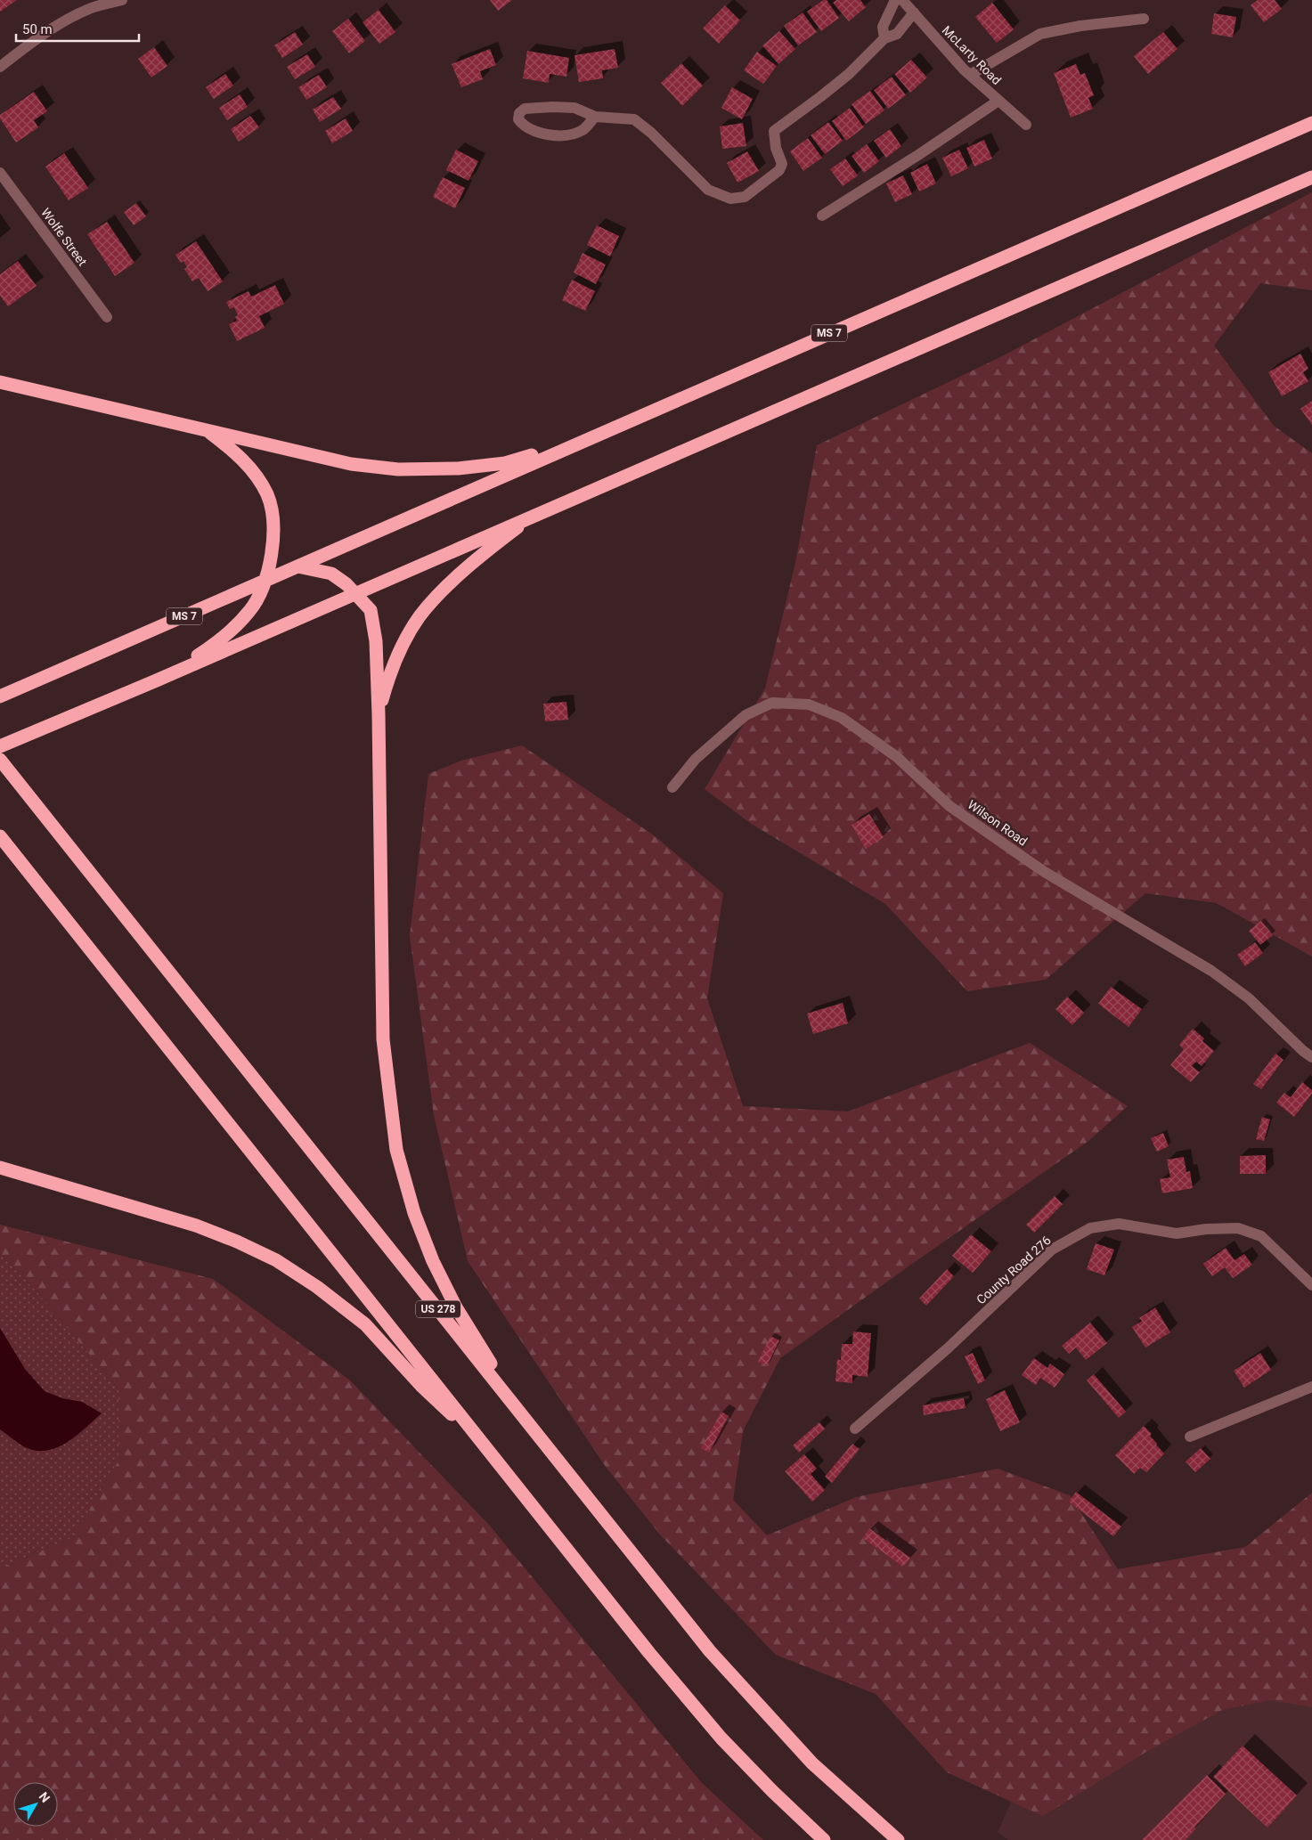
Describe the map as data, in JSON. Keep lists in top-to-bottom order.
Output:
{
  "streets": {
    "highway": ["MS 7", "US 278"],
    "street": [
      "McLarty Road",
      "Wolfe Street",
      "Wilson Road",
      "County Road 276"
    ]
  },
  "scale_bar": "50 m",
  "north": "top right"
}
